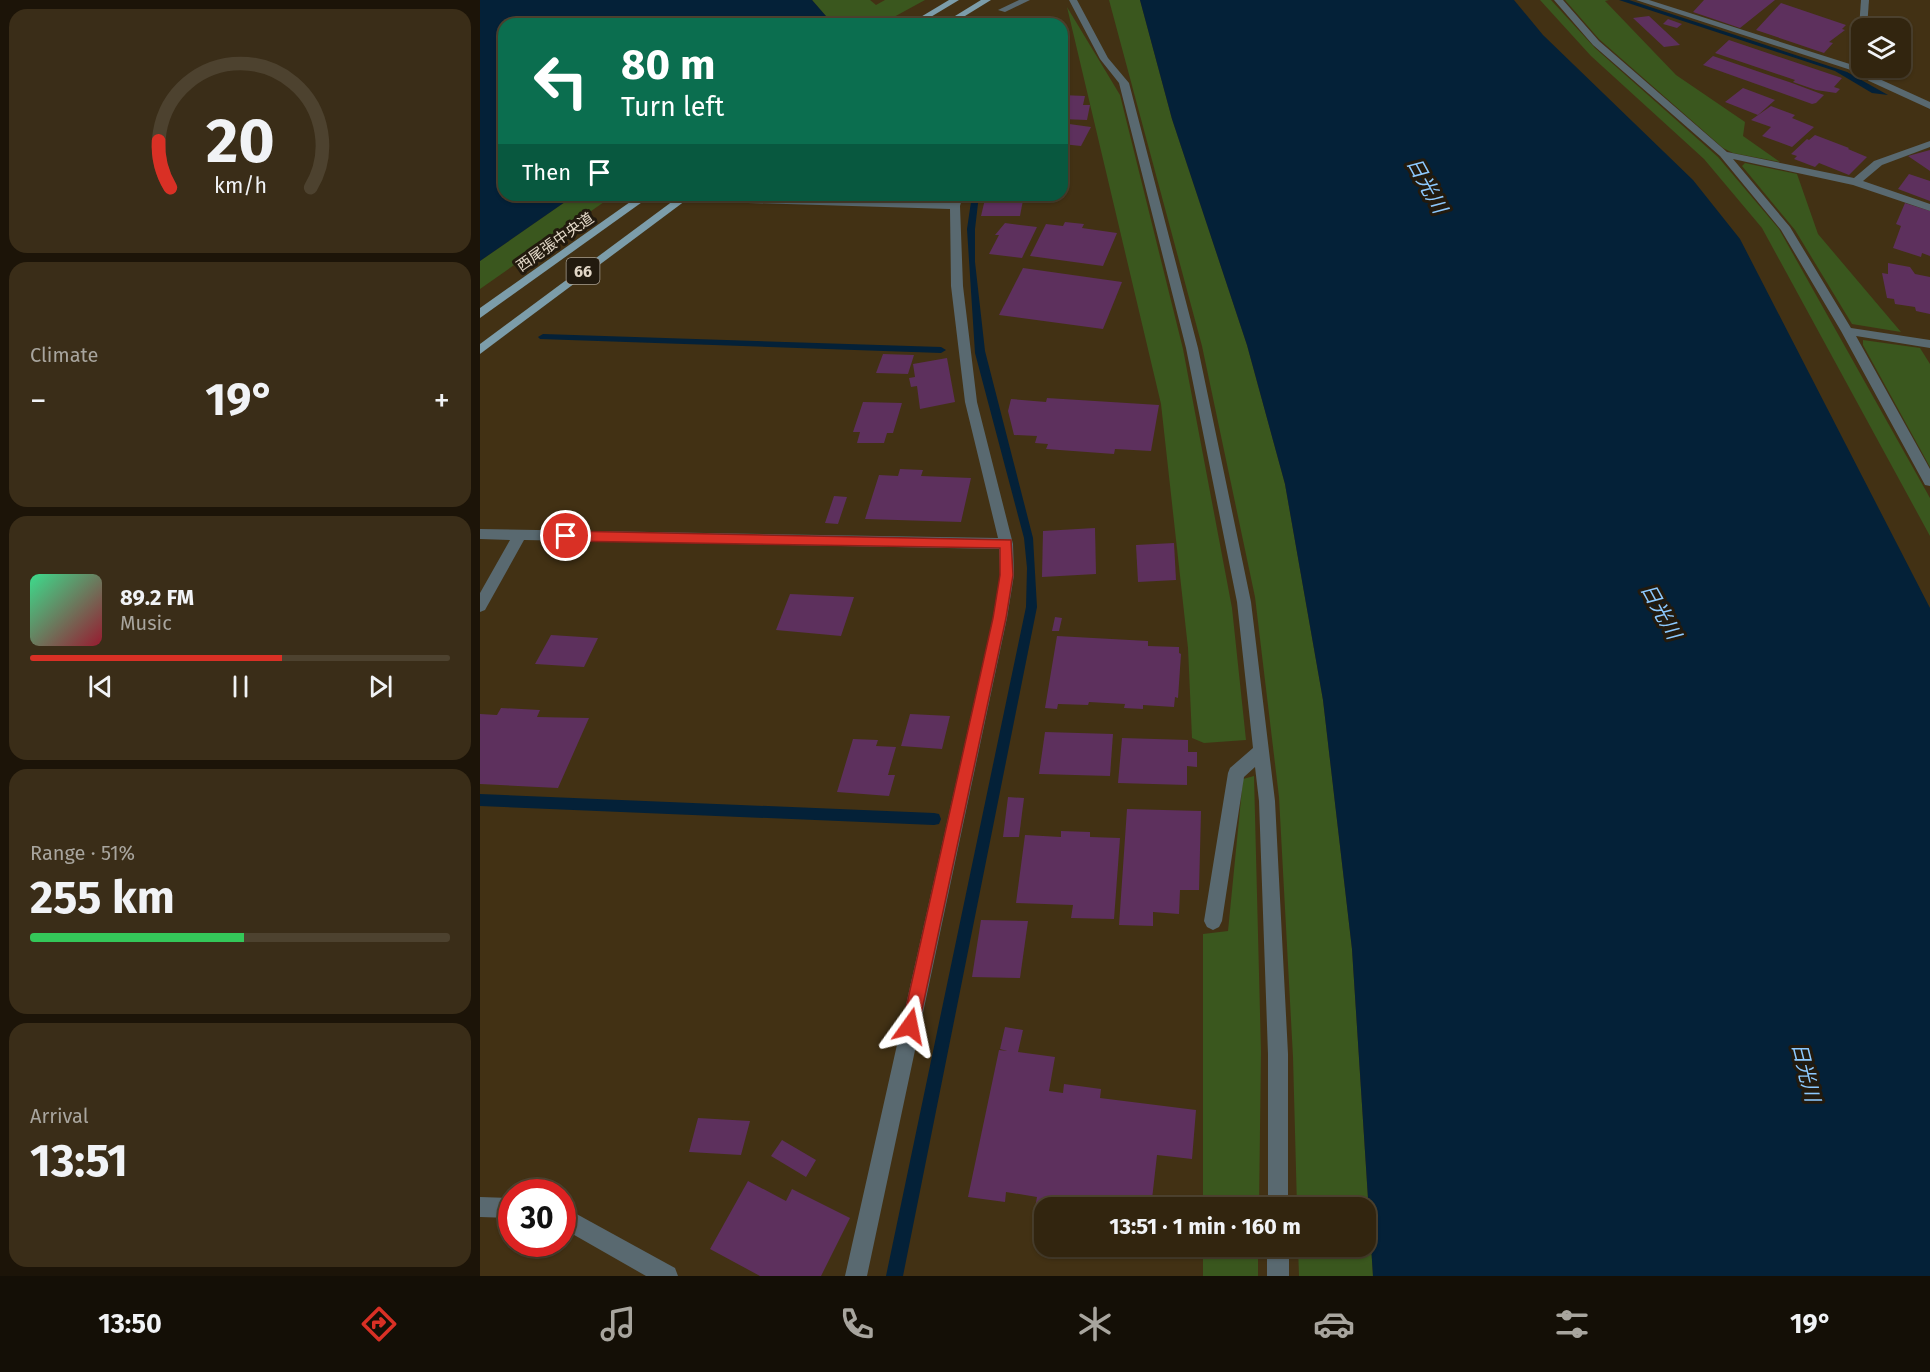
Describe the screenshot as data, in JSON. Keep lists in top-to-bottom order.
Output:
{
  "streets": {
    "main road": ["西尾張中央道", "66"]
  },
  "water": ["日光川"],
  "page": {
    "turn": ["80 m", "Turn left"],
    "then": "Then",
    "tile": [
      "Climate",
      ["Range · 51%", "255 km"],
      ["Arrival", "13:51"]
    ],
    "heat": ["−", "19°", "+"],
    "song": ["89.2 FM", "Music"],
    "limit": "30",
    "trip": "13:51 · 1 min · 160 m",
    "tabs": ["13:50", "19°"],
    "gauge": ["20", "km/h"]
  }
}
